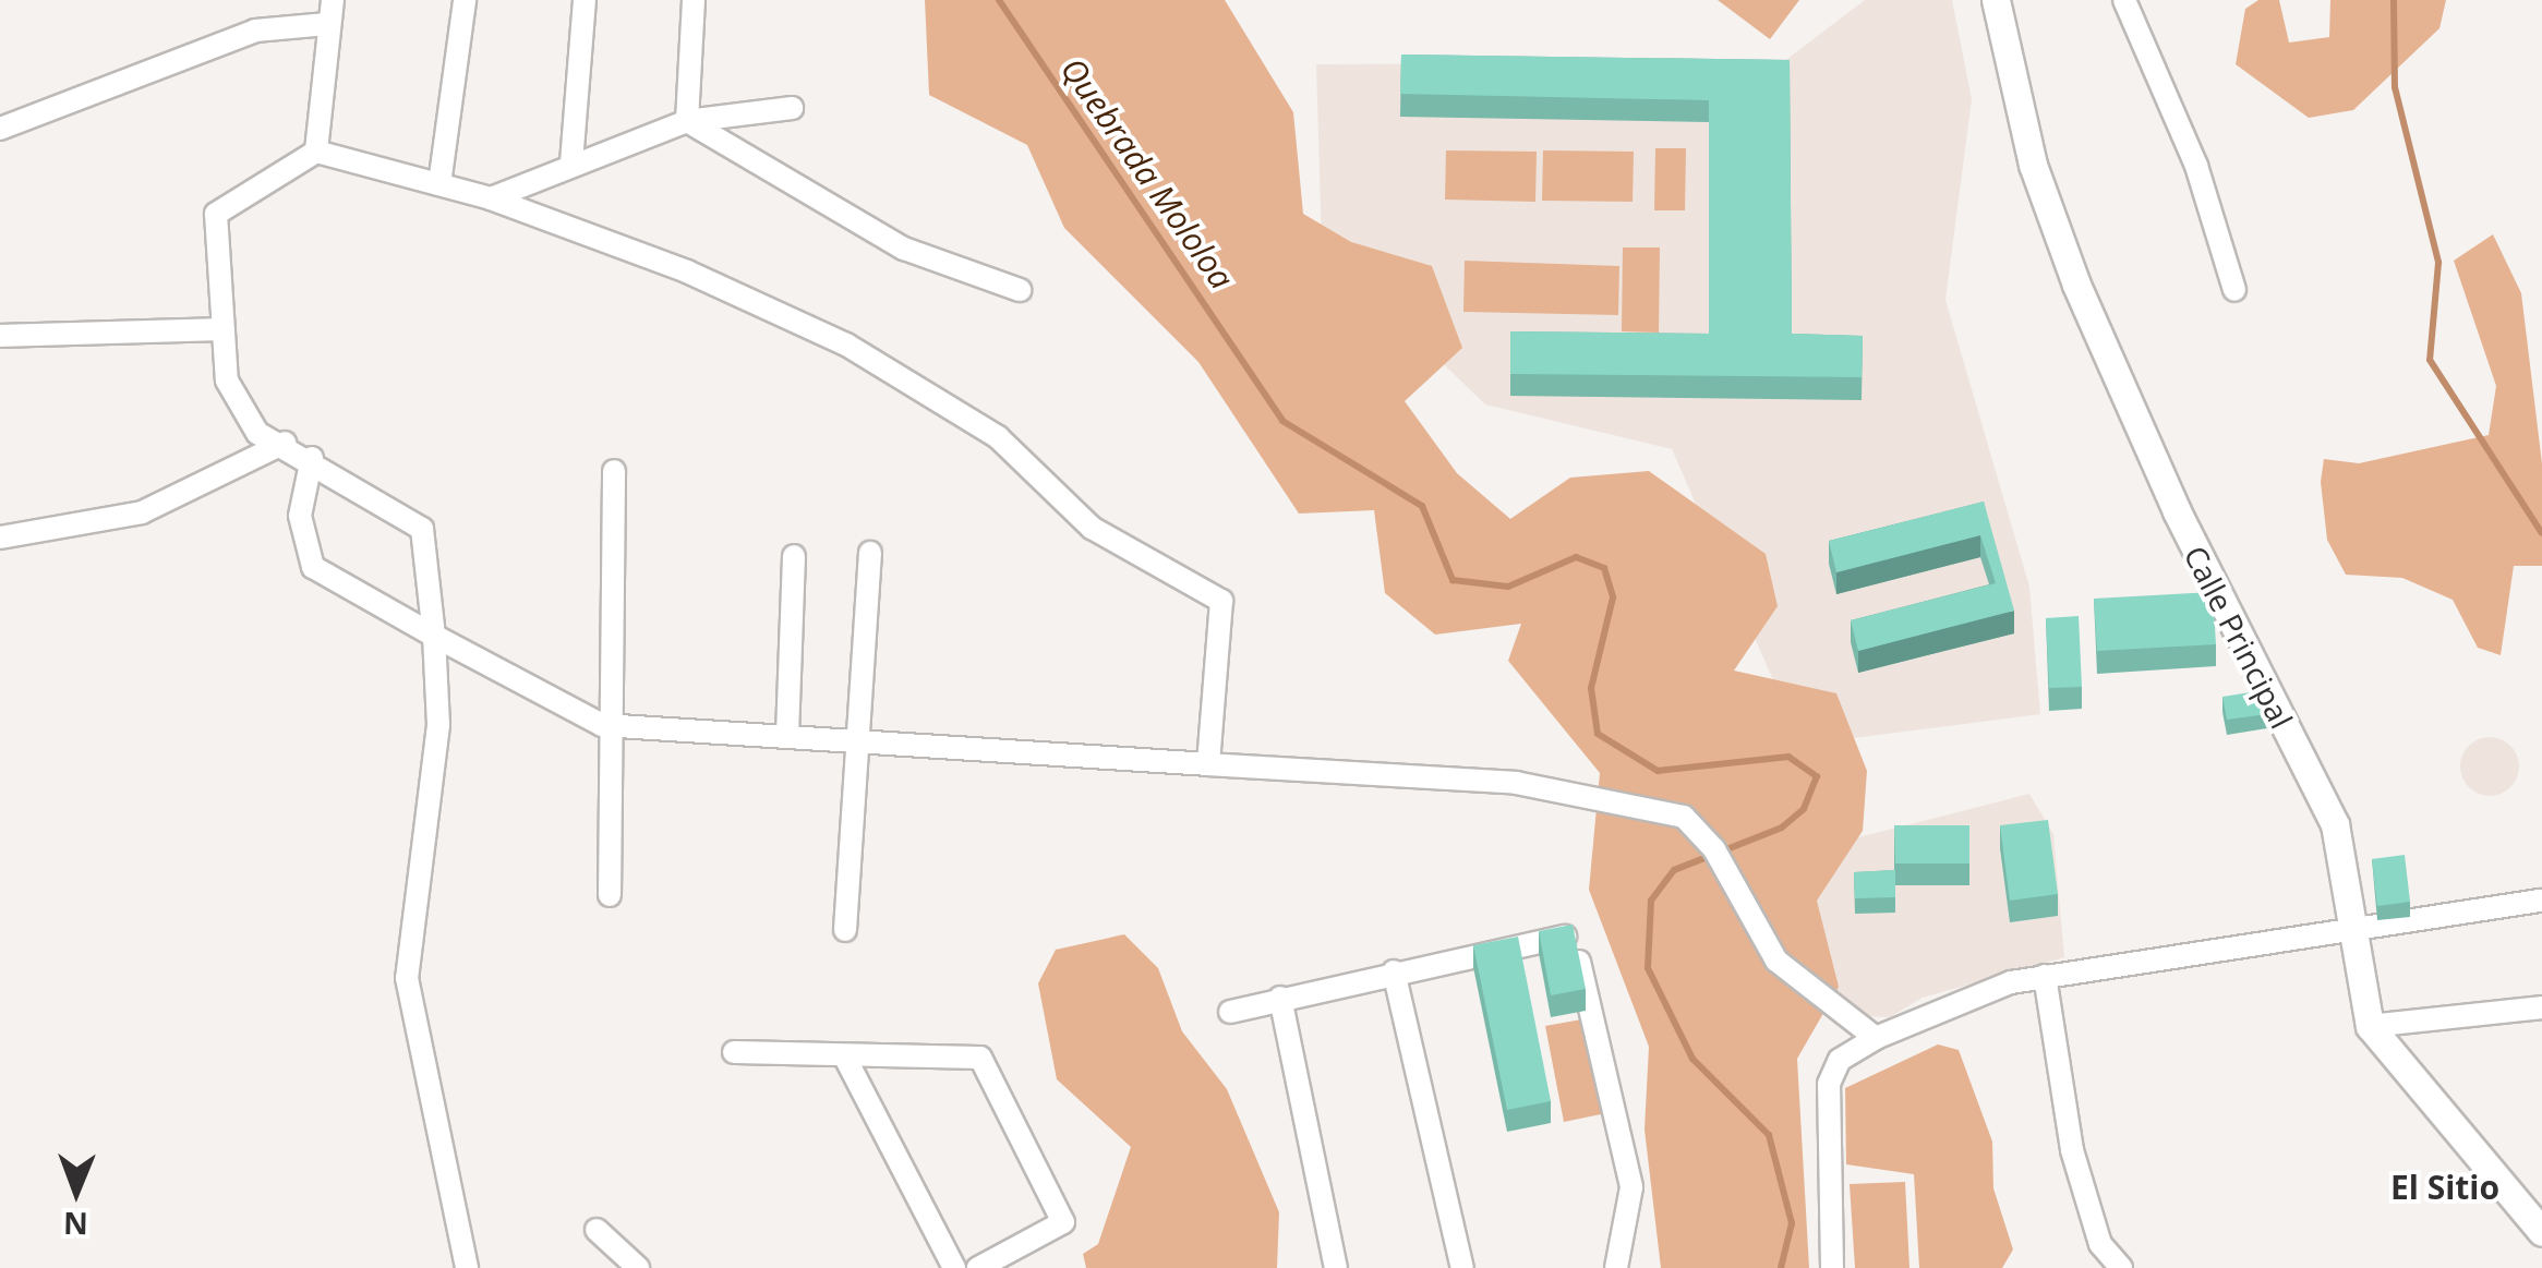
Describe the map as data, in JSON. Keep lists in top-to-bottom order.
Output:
{
  "streets": {
    "street": ["Calle Principal"]
  },
  "districts": ["El Sitio"],
  "water": ["Quebrada Mololoa"],
  "north": "bottom"
}
